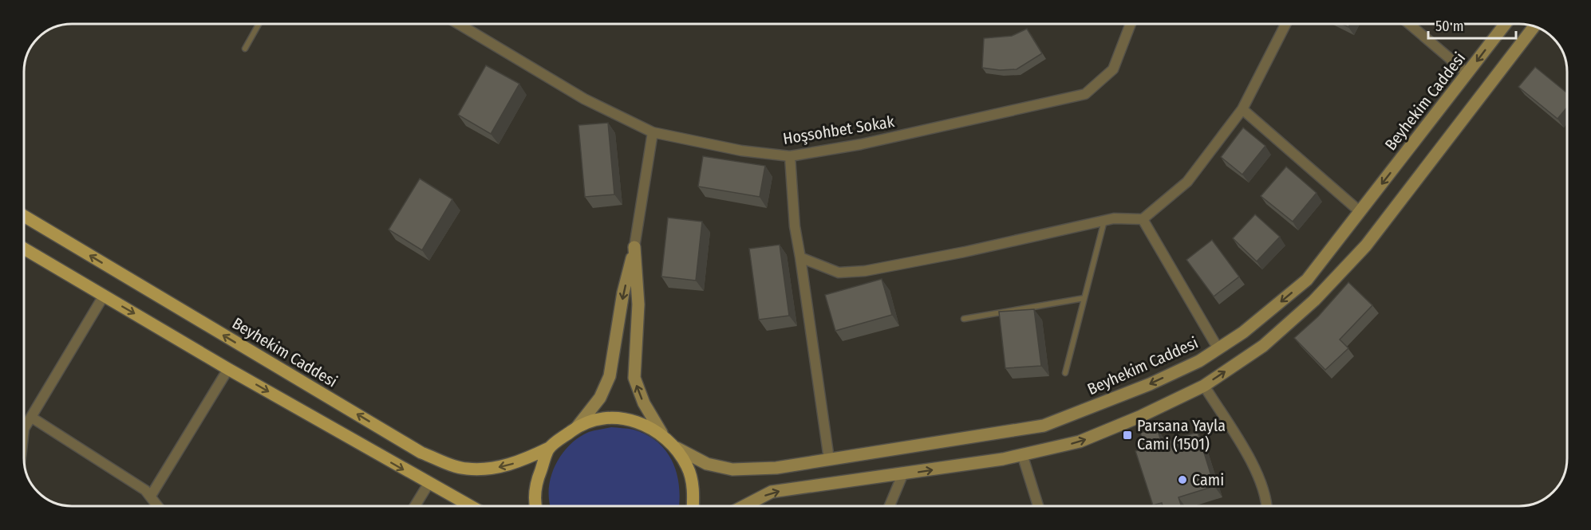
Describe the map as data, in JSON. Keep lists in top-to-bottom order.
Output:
{
  "streets": {
    "main road": ["Beyhekim Caddesi"],
    "street": ["Hoşsohbet Sokak"]
  },
  "one_way": ["Beyhekim Caddesi"],
  "places": {
    "transit": ["Parsana Yayla Cami (1501)"],
    "other": ["Cami"]
  },
  "scale_bar": "50 m"
}
